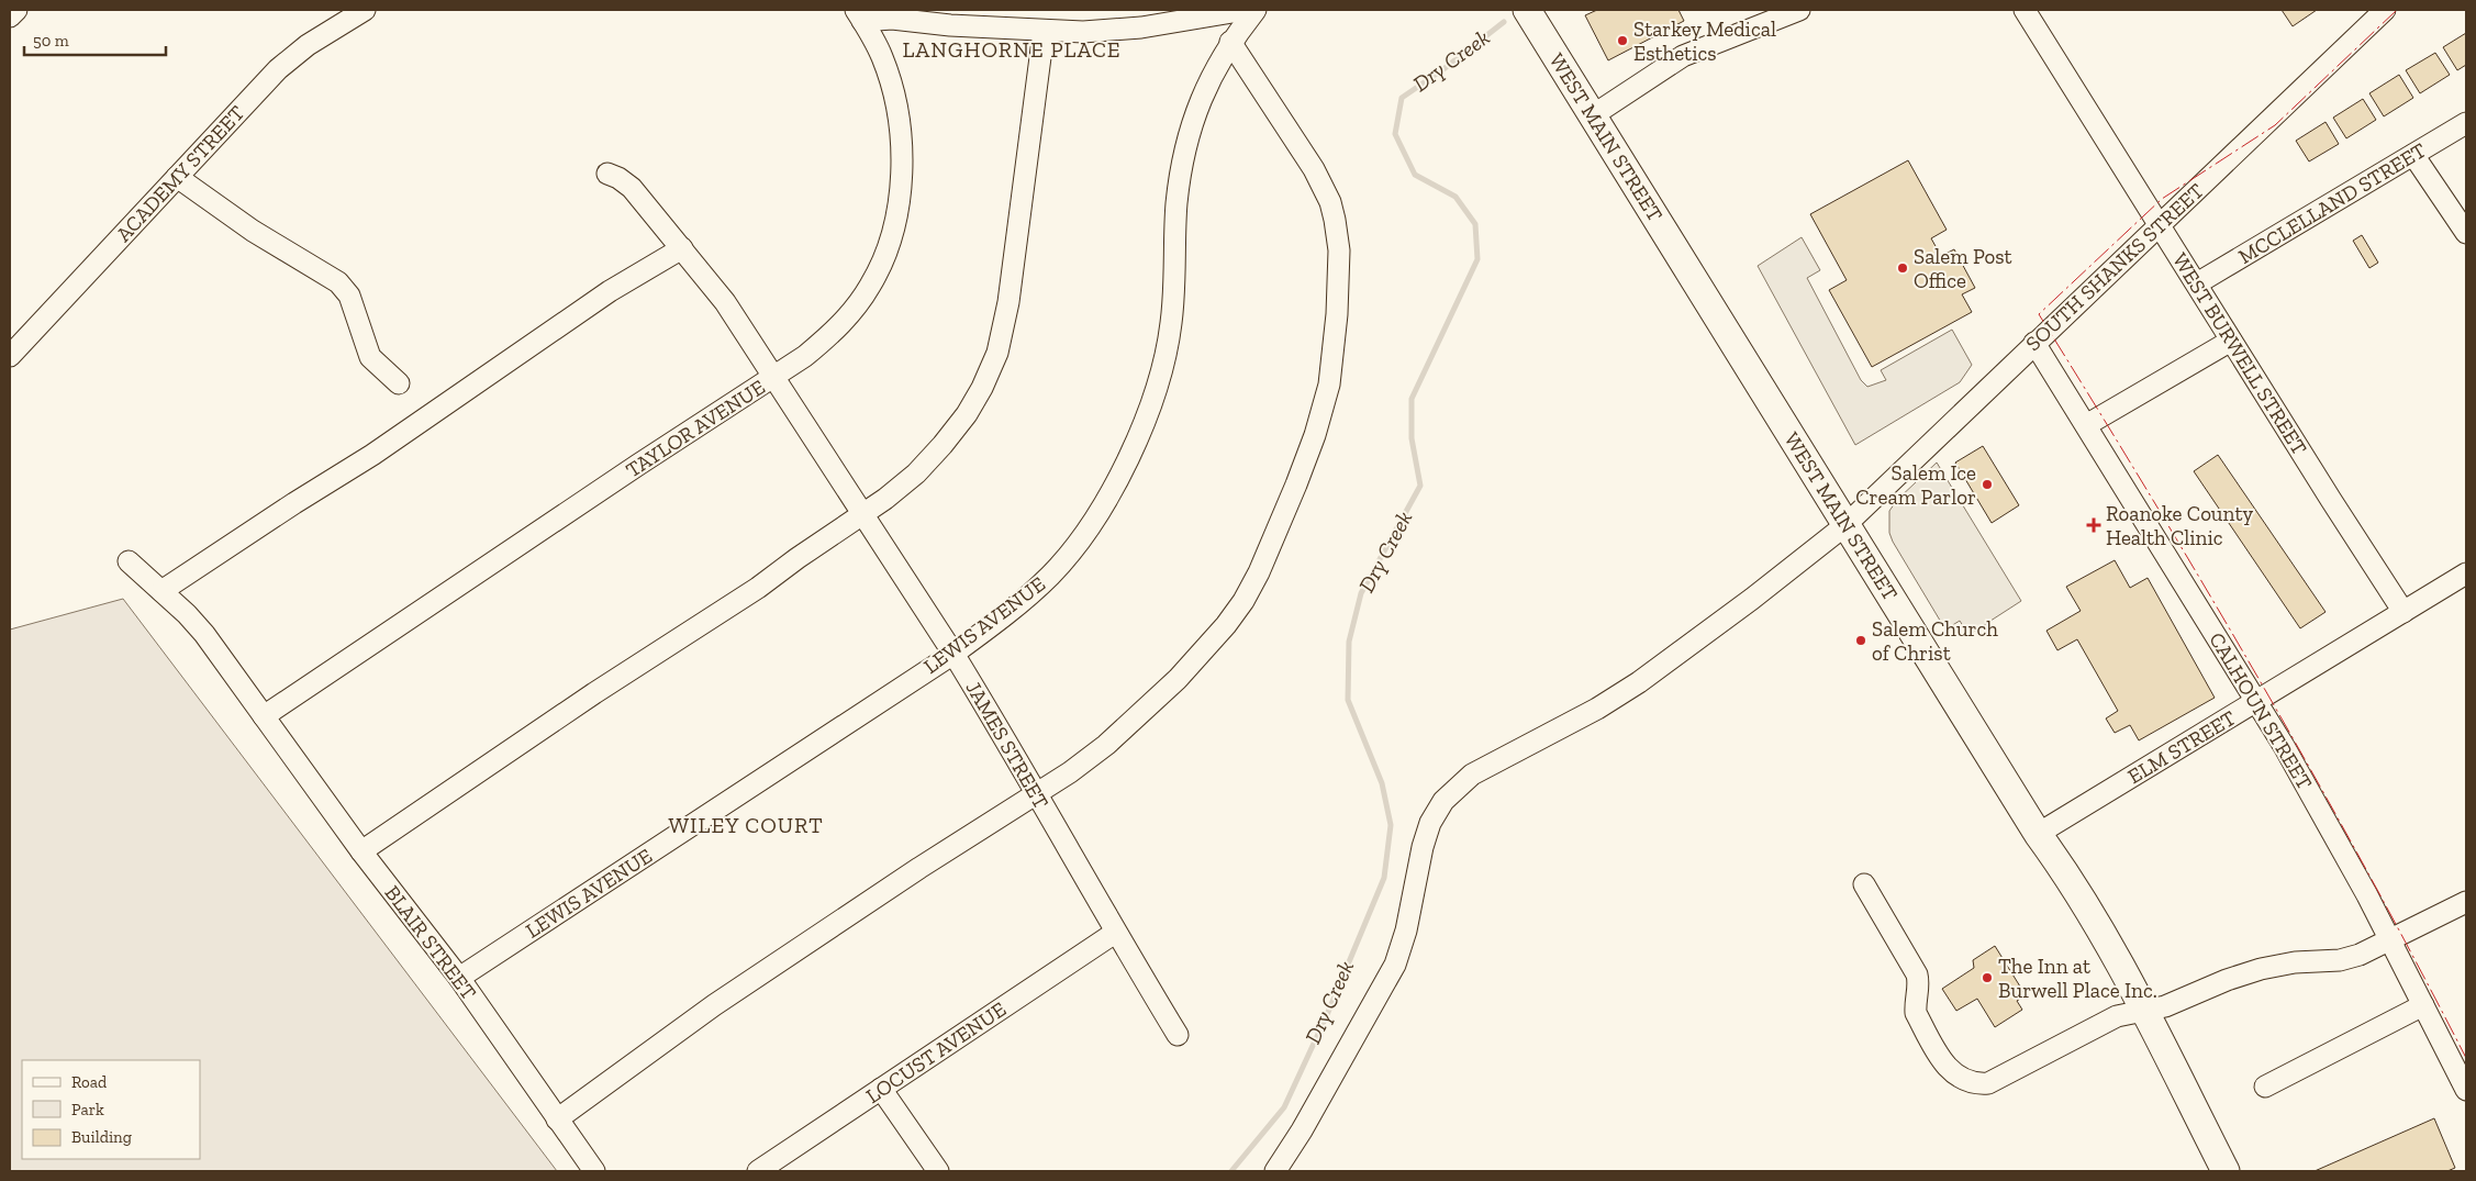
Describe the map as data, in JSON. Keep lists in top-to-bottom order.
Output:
{
  "streets": {
    "main road": ["WEST MAIN STREET"],
    "street": [
      "ACADEMY STREET",
      "MCCLELLAND STREET",
      "SOUTH SHANKS STREET",
      "WEST BURWELL STREET",
      "TAYLOR AVENUE",
      "LEWIS AVENUE",
      "CALHOUN STREET",
      "JAMES STREET",
      "ELM STREET",
      "BLAIR STREET",
      "LOCUST AVENUE"
    ]
  },
  "crossings": [
    ["WEST MAIN STREET", "SOUTH SHANKS STREET"],
    ["WEST MAIN STREET", "ELM STREET"],
    ["MCCLELLAND STREET", "WEST BURWELL STREET"],
    ["SOUTH SHANKS STREET", "WEST BURWELL STREET"],
    ["SOUTH SHANKS STREET", "CALHOUN STREET"],
    ["WEST BURWELL STREET", "ELM STREET"],
    ["TAYLOR AVENUE", "JAMES STREET"],
    ["TAYLOR AVENUE", "BLAIR STREET"],
    ["LEWIS AVENUE", "JAMES STREET"],
    ["LEWIS AVENUE", "BLAIR STREET"],
    ["CALHOUN STREET", "ELM STREET"],
    ["JAMES STREET", "LOCUST AVENUE"]
  ],
  "districts": ["LANGHORNE PLACE", "WILEY COURT"],
  "water": ["Dry Creek"],
  "places": {
    "other": [
      "Starkey Medical Esthetics",
      "Salem Post Office",
      "Salem Ice Cream Parlor",
      "Salem Church of Christ",
      "The Inn at Burwell Place Inc."
    ],
    "health": ["Roanoke County Health Clinic"]
  },
  "legend": ["Road", "Park", "Building"],
  "scale_bar": "50 m"
}
